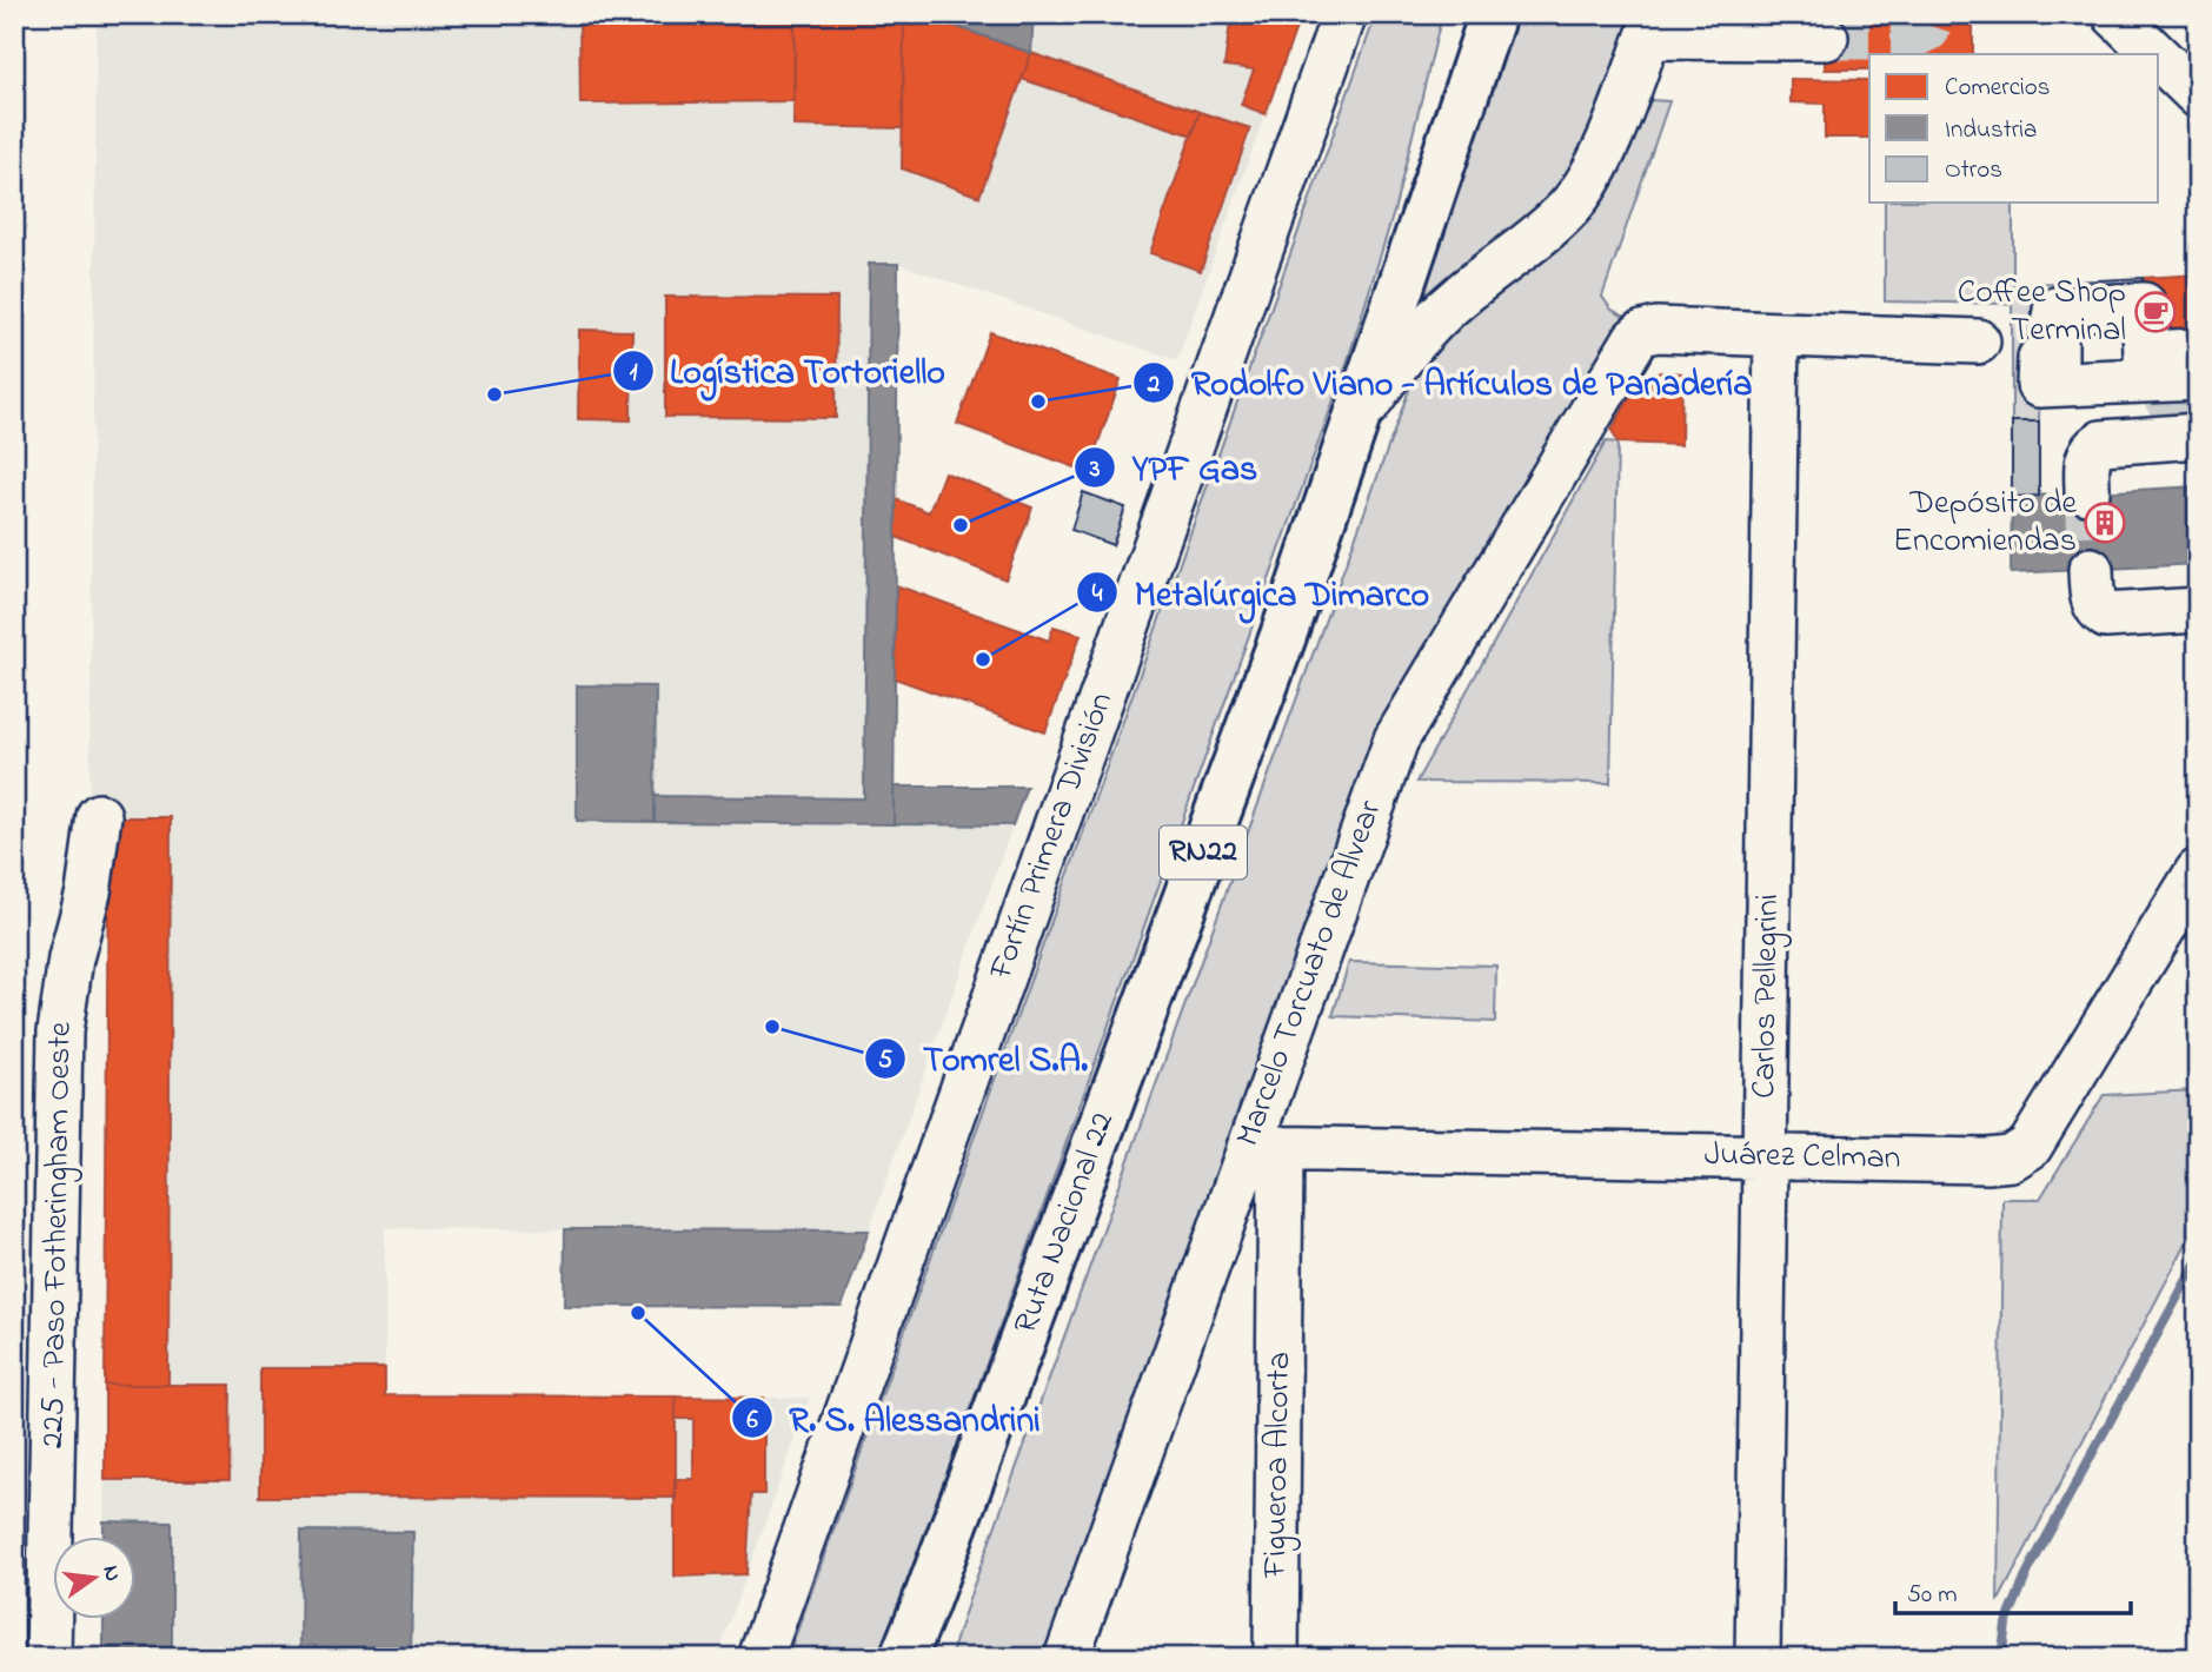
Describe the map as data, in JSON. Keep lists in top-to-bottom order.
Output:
{
  "streets": {
    "highway": ["RN22", "Ruta Nacional 22"],
    "street": [
      "Fortín Primera División",
      "Marcelo Torcuato de Alvear",
      "Carlos Pellegrini",
      "Juárez Celman",
      "225 - Paso Fotheringham Oeste",
      "Figueroa Alcorta"
    ]
  },
  "crossings": [
    ["Marcelo Torcuato de Alvear", "Carlos Pellegrini"],
    ["Marcelo Torcuato de Alvear", "Juárez Celman"],
    ["Marcelo Torcuato de Alvear", "Figueroa Alcorta"],
    ["Carlos Pellegrini", "Juárez Celman"],
    ["Juárez Celman", "Figueroa Alcorta"]
  ],
  "places": {
    "cafe": ["Coffee Shop Terminal"],
    "other": [
      "Logística Tortoriello",
      "Rodolfo Viano - Artículos de Panadería",
      "YPF Gas",
      "Metalúrgica Dimarco",
      "Tomrel S.A.",
      "R. S. Alessandrini"
    ],
    "building": ["Depósito de Encomiendas"]
  },
  "legend": ["Comercios", "Industria", "Otros"],
  "scale_bar": "50 m",
  "north": "right"
}
